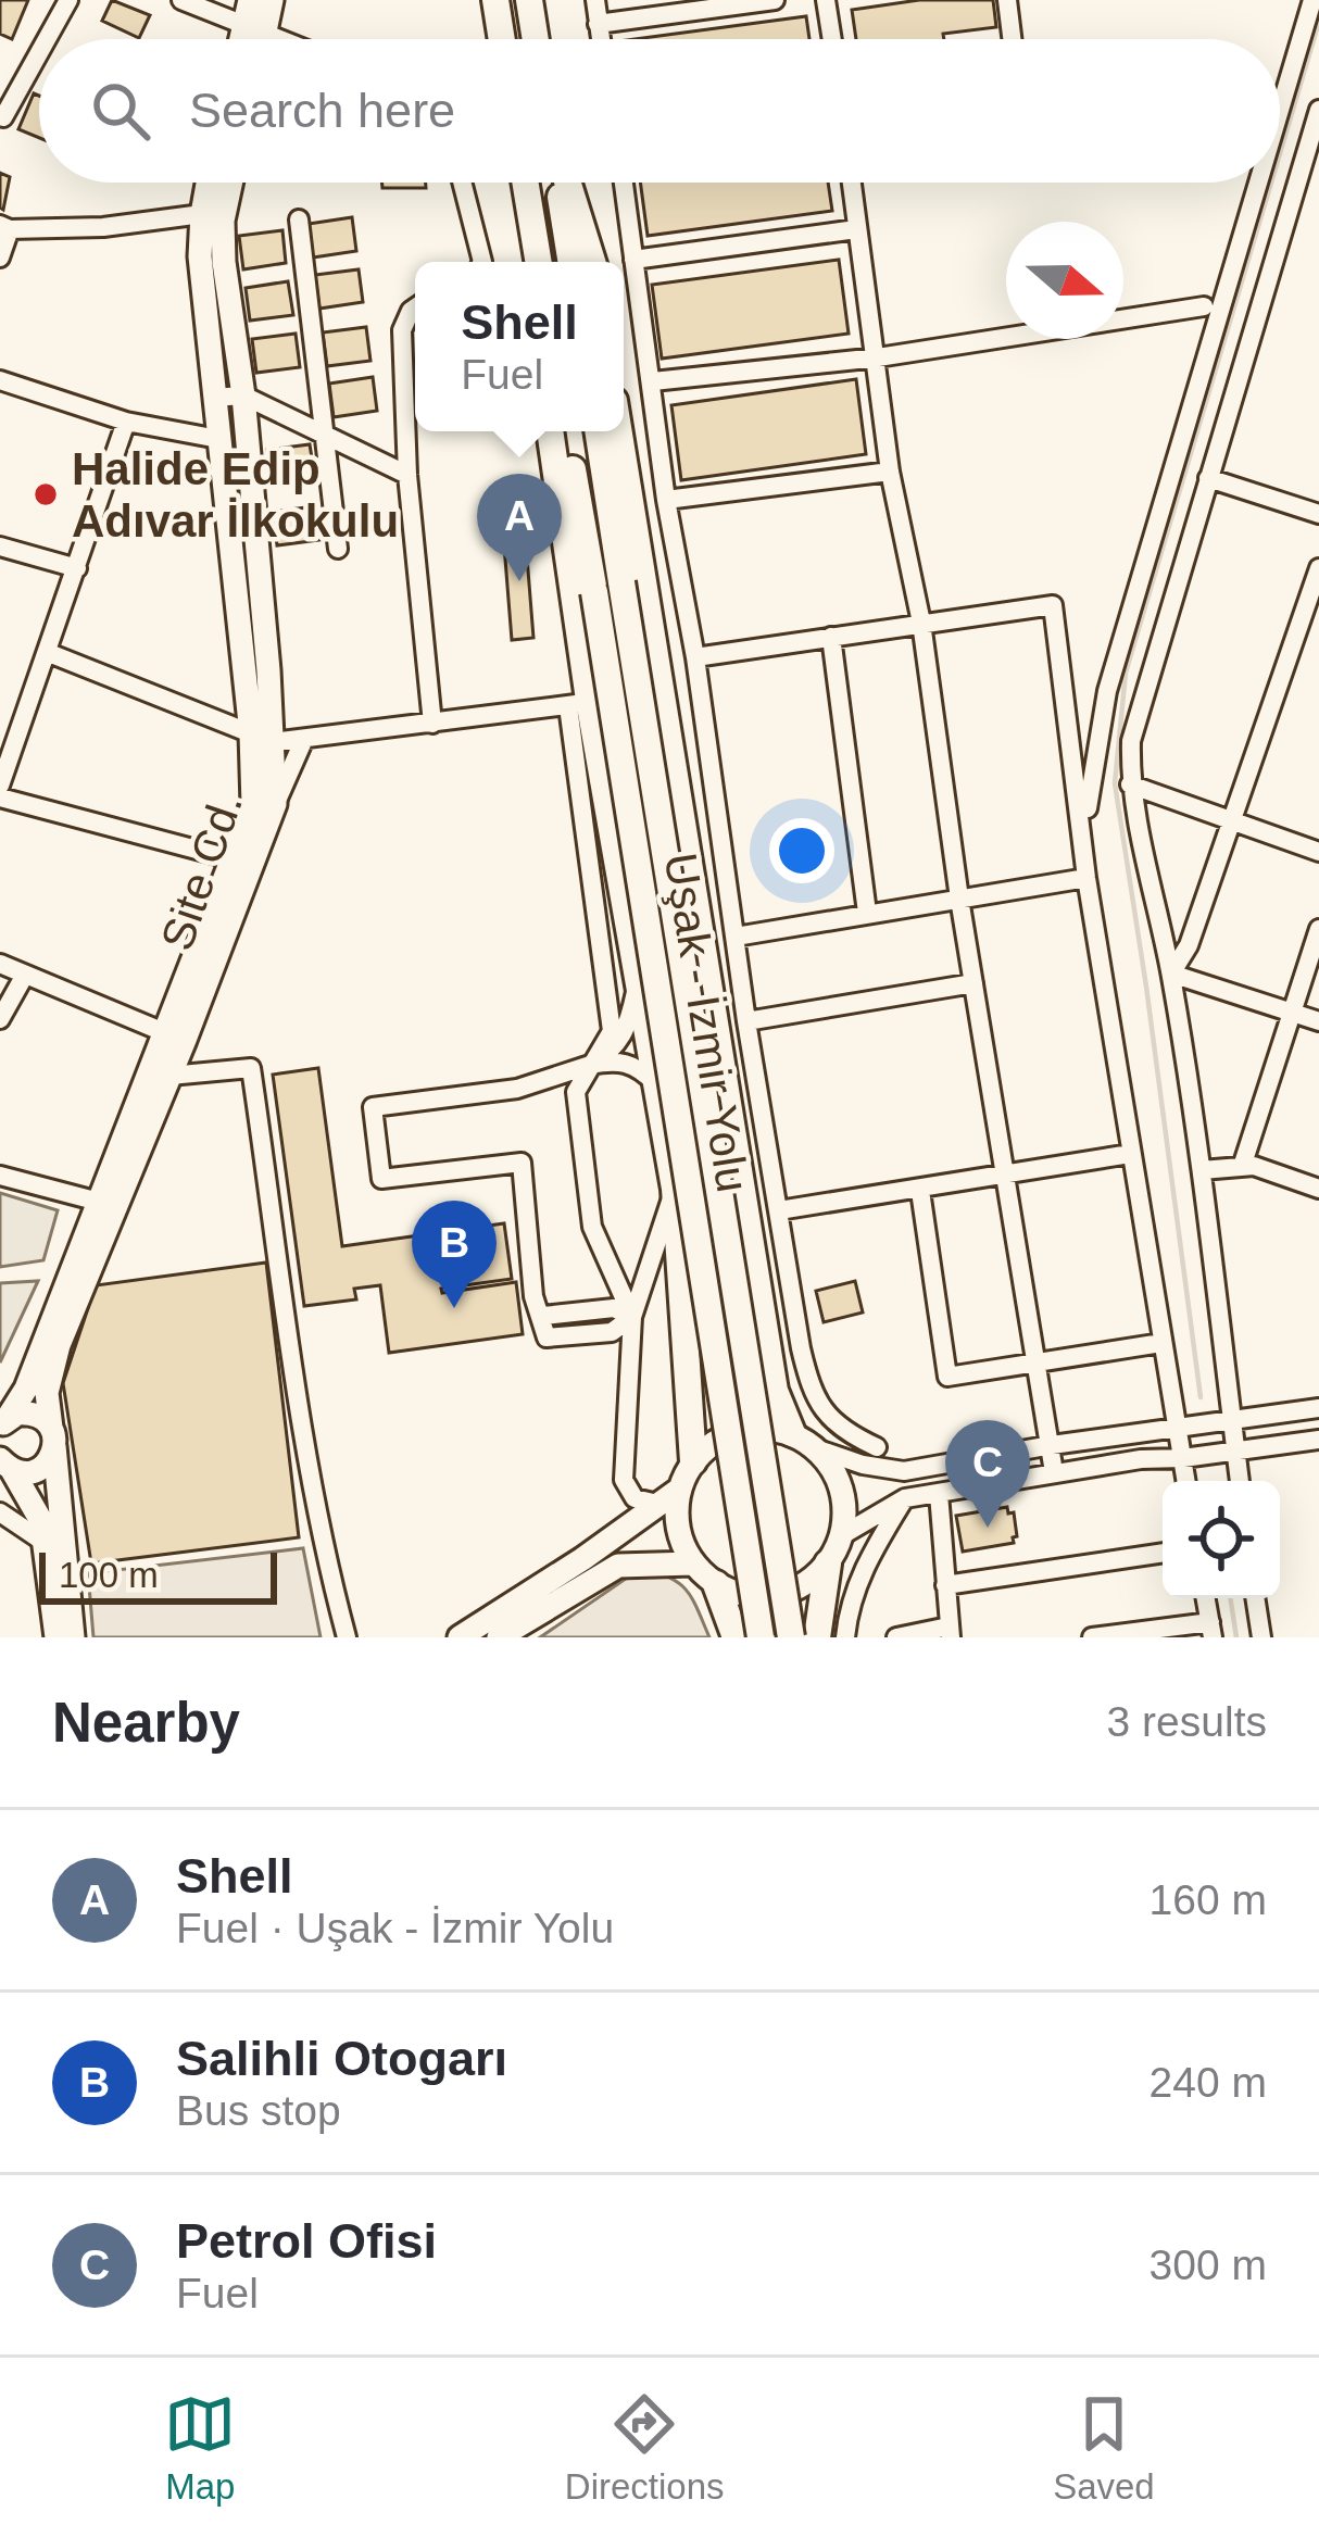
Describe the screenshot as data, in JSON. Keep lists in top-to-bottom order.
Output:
{
  "streets": {
    "highway": ["Uşak - İzmir Yolu"],
    "main road": ["Site Cd."]
  },
  "places": ["Halide Edip Adıvar İlkokulu"],
  "scale_bar": "100 m",
  "north": "right",
  "page": {
    "search": "Search here",
    "popup": ["Shell", "Fuel"],
    "pins": ["A", "B", "C"],
    "scale": "100 m",
    "heading": ["Nearby", "3 results"],
    "list": [
      {
        "mark": "A",
        "name": "Shell",
        "note": "Fuel · Uşak - İzmir Yolu",
        "value": "160 m"
      },
      {
        "mark": "B",
        "name": "Salihli Otogarı",
        "note": "Bus stop",
        "value": "240 m"
      },
      {
        "mark": "C",
        "name": "Petrol Ofisi",
        "note": "Fuel",
        "value": "300 m"
      }
    ],
    "nav": ["Map", "Directions", "Saved"]
  }
}
